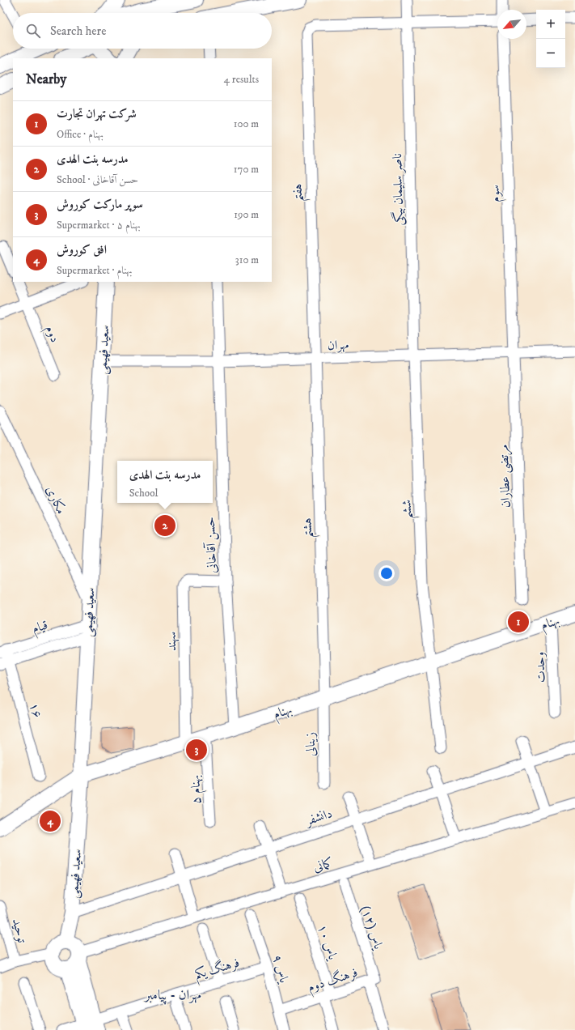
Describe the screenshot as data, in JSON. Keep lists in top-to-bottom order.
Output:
{
  "streets": {
    "main road": ["سعید فهیمی", "بهنام"],
    "street": [
      "ناصر سلیمان بیگی",
      "هفتم",
      "سوم",
      "دوم",
      "مهران",
      "مرتضی عطاران",
      "مکاری",
      "ششم",
      "هشتم",
      "حسن آقاخانی",
      "قیام",
      "سهند",
      "وحدت",
      "۱۶",
      "زینالی",
      "بهنام ۵",
      "دانشفر",
      "کمانی",
      "یاس (۱۲)",
      "توحید",
      "یاس ۱۰",
      "فرهنگ یکم",
      "یاس ۹",
      "فرهنگ دوم"
    ]
  },
  "crossings": [
    ["ناصر سلیمان بیگی", "هفتم"],
    ["ناصر سلیمان بیگی", "مهران"],
    ["ناصر سلیمان بیگی", "ششم"],
    ["هفتم", "مهران"],
    ["هفتم", "هشتم"],
    ["سوم", "مهران"],
    ["سوم", "مرتضی عطاران"],
    ["مهران", "سعید فهیمی"],
    ["مهران", "مرتضی عطاران"],
    ["مهران", "ششم"],
    ["مهران", "هشتم"],
    ["مهران", "حسن آقاخانی"],
    ["سعید فهیمی", "مکاری"],
    ["سعید فهیمی", "بهنام"],
    ["سعید فهیمی", "قیام"],
    ["سعید فهیمی", "دانشفر"],
    ["سعید فهیمی", "کمانی"],
    ["ششم", "بهنام"],
    ["هشتم", "بهنام"],
    ["هشتم", "زینالی"],
    ["حسن آقاخانی", "بهنام"],
    ["حسن آقاخانی", "سهند"],
    ["بهنام", "سهند"],
    ["بهنام", "وحدت"],
    ["بهنام", "زینالی"],
    ["بهنام", "بهنام ۵"],
    ["قیام", "۱۶"],
    ["یاس (۱۲)", "فرهنگ دوم"],
    ["یاس ۱۰", "فرهنگ دوم"],
    ["فرهنگ یکم", "یاس ۹"],
    ["یاس ۹", "فرهنگ دوم"]
  ],
  "districts": ["مهران - پیامبر"],
  "north": "bottom left",
  "page": {
    "map_buttons": ["+", "−"],
    "search": "Search here",
    "heading": ["Nearby", "4 results"],
    "list": [
      {
        "mark": "1",
        "name": "شرکت تهران تجارت",
        "note": "Office · بهنام",
        "value": "100 m"
      },
      {
        "mark": "2",
        "name": "مدرسه بنت الهدی",
        "note": "School · حسن آقاخانی",
        "value": "170 m"
      },
      {
        "mark": "3",
        "name": "سوپر ماركت كوروش",
        "note": "Supermarket · بهنام ۵",
        "value": "190 m"
      },
      {
        "mark": "4",
        "name": "افق کوروش",
        "note": "Supermarket · بهنام",
        "value": "310 m"
      }
    ],
    "popup": ["مدرسه بنت الهدی", "School"],
    "pins": [
      "2",
      "1",
      "3",
      "4"
    ]
  }
}
